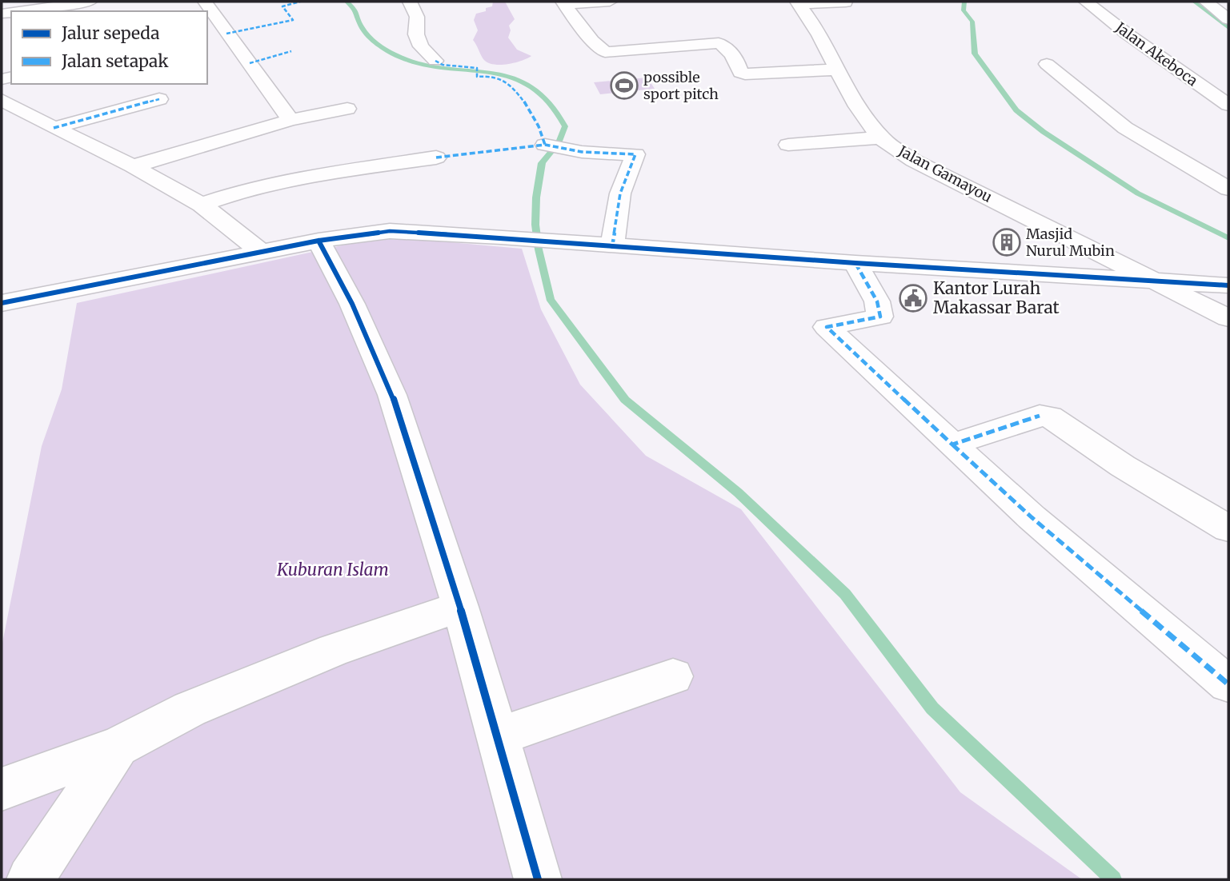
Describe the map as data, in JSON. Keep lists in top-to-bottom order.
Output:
{
  "streets": {
    "street": ["Jalan Akeboca", "Jalan Gamayou"]
  },
  "parks": ["Kuburan Islam"],
  "places": {
    "sports": ["possible sport pitch"],
    "building": ["Masjid Nurul Mubin"],
    "public building": ["Kantor Lurah Makassar Barat"]
  },
  "legend": ["Jalur sepeda", "Jalan setapak"]
}
